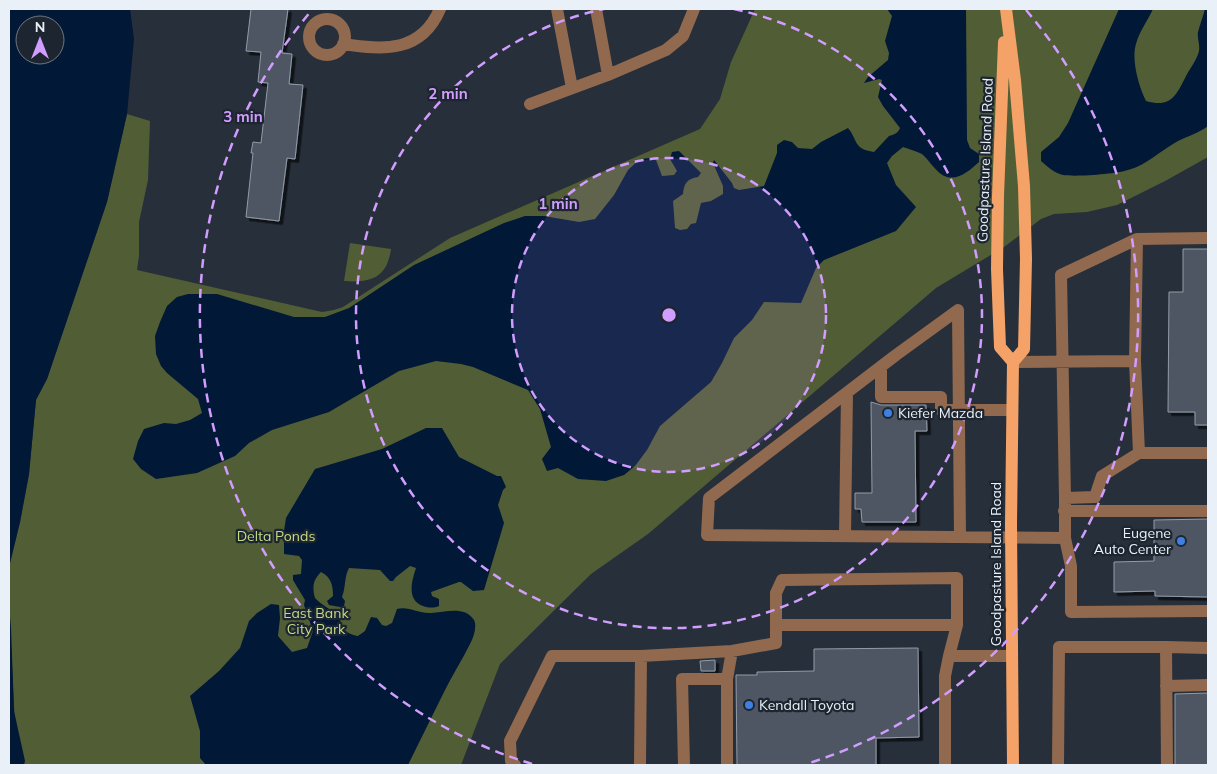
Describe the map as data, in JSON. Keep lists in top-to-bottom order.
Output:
{
  "streets": {
    "main road": ["Goodpasture Island Road"]
  },
  "parks": ["Delta Ponds", "East Bank City Park"],
  "places": ["Kiefer Mazda", "Eugene Auto Center", "Kendall Toyota"],
  "north": "top",
  "rings": ["2 min", "3 min", "1 min"]
}
